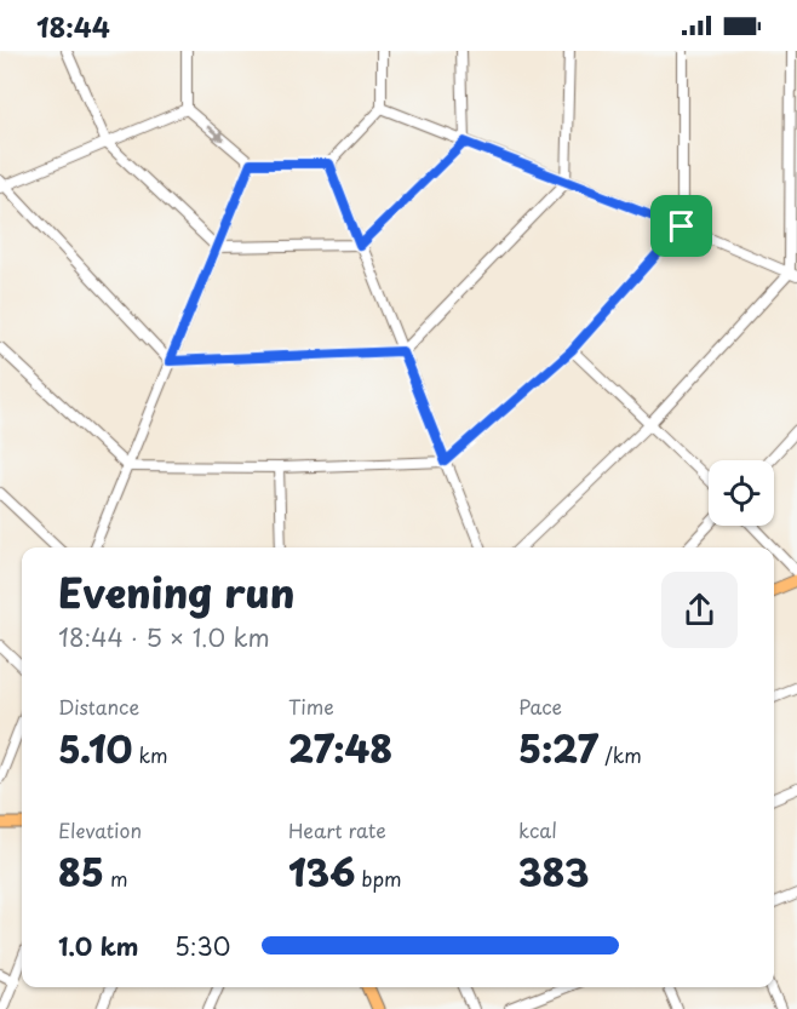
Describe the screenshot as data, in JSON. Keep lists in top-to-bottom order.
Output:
{
  "page": {
    "status": "18:44",
    "heading": ["Evening run", "18:44 · 5 × 1.0 km"],
    "stats": [
      ["Distance", "5.10 km"],
      ["Time", "27:48"],
      ["Pace", "5:27 /km"],
      ["Elevation", "85 m"],
      ["Heart rate", "136 bpm"],
      ["kcal", "383"]
    ],
    "list": [
      {
        "name": "1.0 km",
        "note": "5:30"
      }
    ]
  }
}
